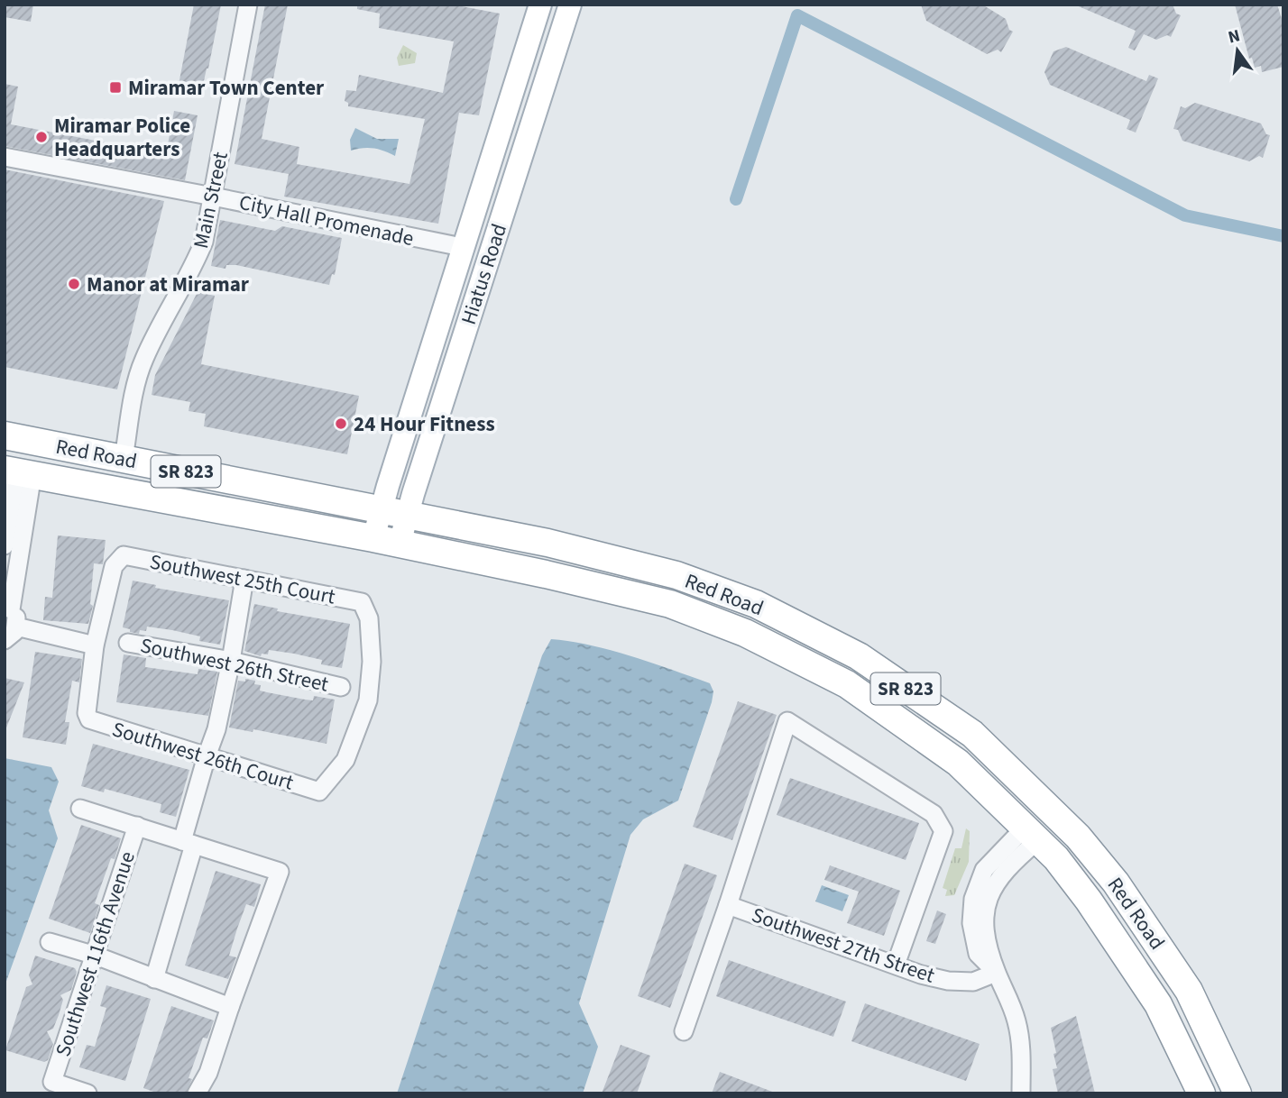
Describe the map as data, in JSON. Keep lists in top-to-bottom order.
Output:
{
  "streets": {
    "highway": ["Red Road", "SR 823"],
    "main road": ["Hiatus Road"],
    "street": [
      "Main Street",
      "City Hall Promenade",
      "Southwest 25th Court",
      "Southwest 26th Street",
      "Southwest 26th Court",
      "Southwest 27th Street",
      "Southwest 116th Avenue"
    ]
  },
  "crossings": [
    ["Main Street", "City Hall Promenade"],
    ["Main Street", "Red Road"],
    ["City Hall Promenade", "Hiatus Road"],
    ["Hiatus Road", "Red Road"],
    ["Southwest 25th Court", "Southwest 26th Court"]
  ],
  "places": {
    "transit": ["Miramar Town Center"],
    "other": ["Miramar Police Headquarters", "Manor at Miramar", "24 Hour Fitness"]
  },
  "north": "top"
}
